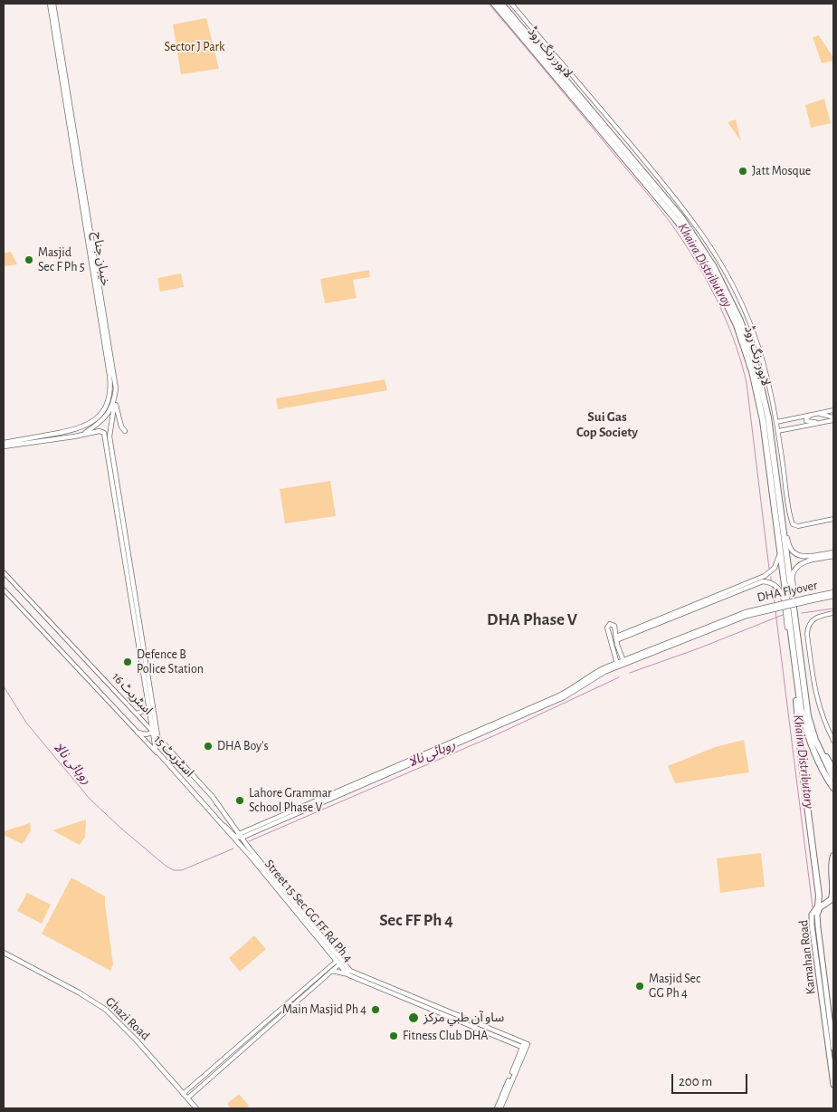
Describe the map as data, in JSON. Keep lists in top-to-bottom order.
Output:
{
  "streets": {
    "highway": ["لاہور رنگ روڈ"],
    "main road": [
      "خیبان جناح",
      "DHA Flyover",
      "اسٹریٹ 16",
      "اسٹریٹ 15",
      "Street 15 Sec GG FF Rd Ph 4",
      "Kamahan Road",
      "Ghazi Road"
    ]
  },
  "crossings": [
    ["اسٹریٹ 16", "اسٹریٹ 15"],
    ["اسٹریٹ 16", "Street 15 Sec GG FF Rd Ph 4"],
    ["اسٹریٹ 15", "Street 15 Sec GG FF Rd Ph 4"]
  ],
  "districts": ["Sui Gas Cop Society", "DHA Phase V", "Sec FF Ph 4"],
  "water": ["Khaira Distributroy", "روہائی نالا", "Khaira Distributory"],
  "parks": ["Sector J Park"],
  "places": [
    "Jatt Mosque",
    "Masjid Sec F Ph 5",
    "Defence B Police Station",
    "DHA Boy's",
    "Lahore Grammar School Phase V",
    "Masjid Sec GG Ph 4",
    "Main Masjid Ph 4",
    "ساو آن طبي مرکز",
    "Fitness Club DHA"
  ],
  "scale_bar": "200 m"
}
